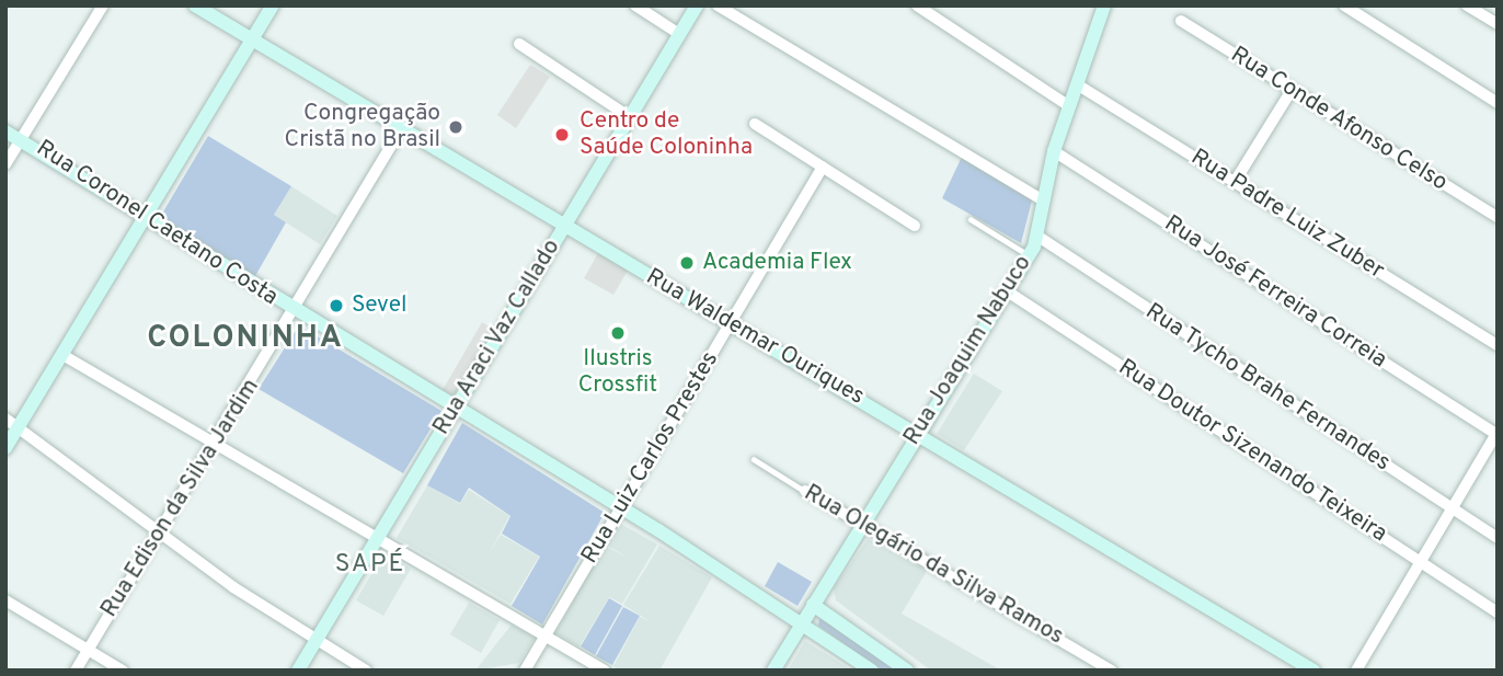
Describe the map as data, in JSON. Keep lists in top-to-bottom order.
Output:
{
  "streets": {
    "street": [
      "Rua Conde Afonso Celso",
      "Rua Padre Luiz Zuber",
      "Rua Coronel Caetano Costa",
      "Rua José Ferreira Correia",
      "Rua Araci Vaz Callado",
      "Rua Waldemar Ouriques",
      "Rua Joaquim Nabuco",
      "Rua Tycho Brahe Fernandes",
      "Rua Doutor Sizenando Teixeira",
      "Rua Luiz Carlos Prestes",
      "Rua Edison da Silva Jardim",
      "Rua Olegário da Silva Ramos"
    ]
  },
  "crossings": [
    ["Rua Padre Luiz Zuber", "Rua Joaquim Nabuco"],
    ["Rua Coronel Caetano Costa", "Rua Araci Vaz Callado"],
    ["Rua Coronel Caetano Costa", "Rua Joaquim Nabuco"],
    ["Rua Coronel Caetano Costa", "Rua Luiz Carlos Prestes"],
    ["Rua Coronel Caetano Costa", "Rua Edison da Silva Jardim"],
    ["Rua José Ferreira Correia", "Rua Joaquim Nabuco"],
    ["Rua Araci Vaz Callado", "Rua Waldemar Ouriques"],
    ["Rua Waldemar Ouriques", "Rua Joaquim Nabuco"],
    ["Rua Waldemar Ouriques", "Rua Luiz Carlos Prestes"],
    ["Rua Waldemar Ouriques", "Rua Edison da Silva Jardim"],
    ["Rua Joaquim Nabuco", "Rua Tycho Brahe Fernandes"],
    ["Rua Joaquim Nabuco", "Rua Doutor Sizenando Teixeira"],
    ["Rua Joaquim Nabuco", "Rua Olegário da Silva Ramos"]
  ],
  "districts": ["COLONINHA", "SAPÉ"],
  "places": [
    "Congregação Cristã no Brasil",
    "Centro de Saúde Coloninha",
    "Academia Flex",
    "Sevel",
    "Ilustris Crossfit"
  ]
}
